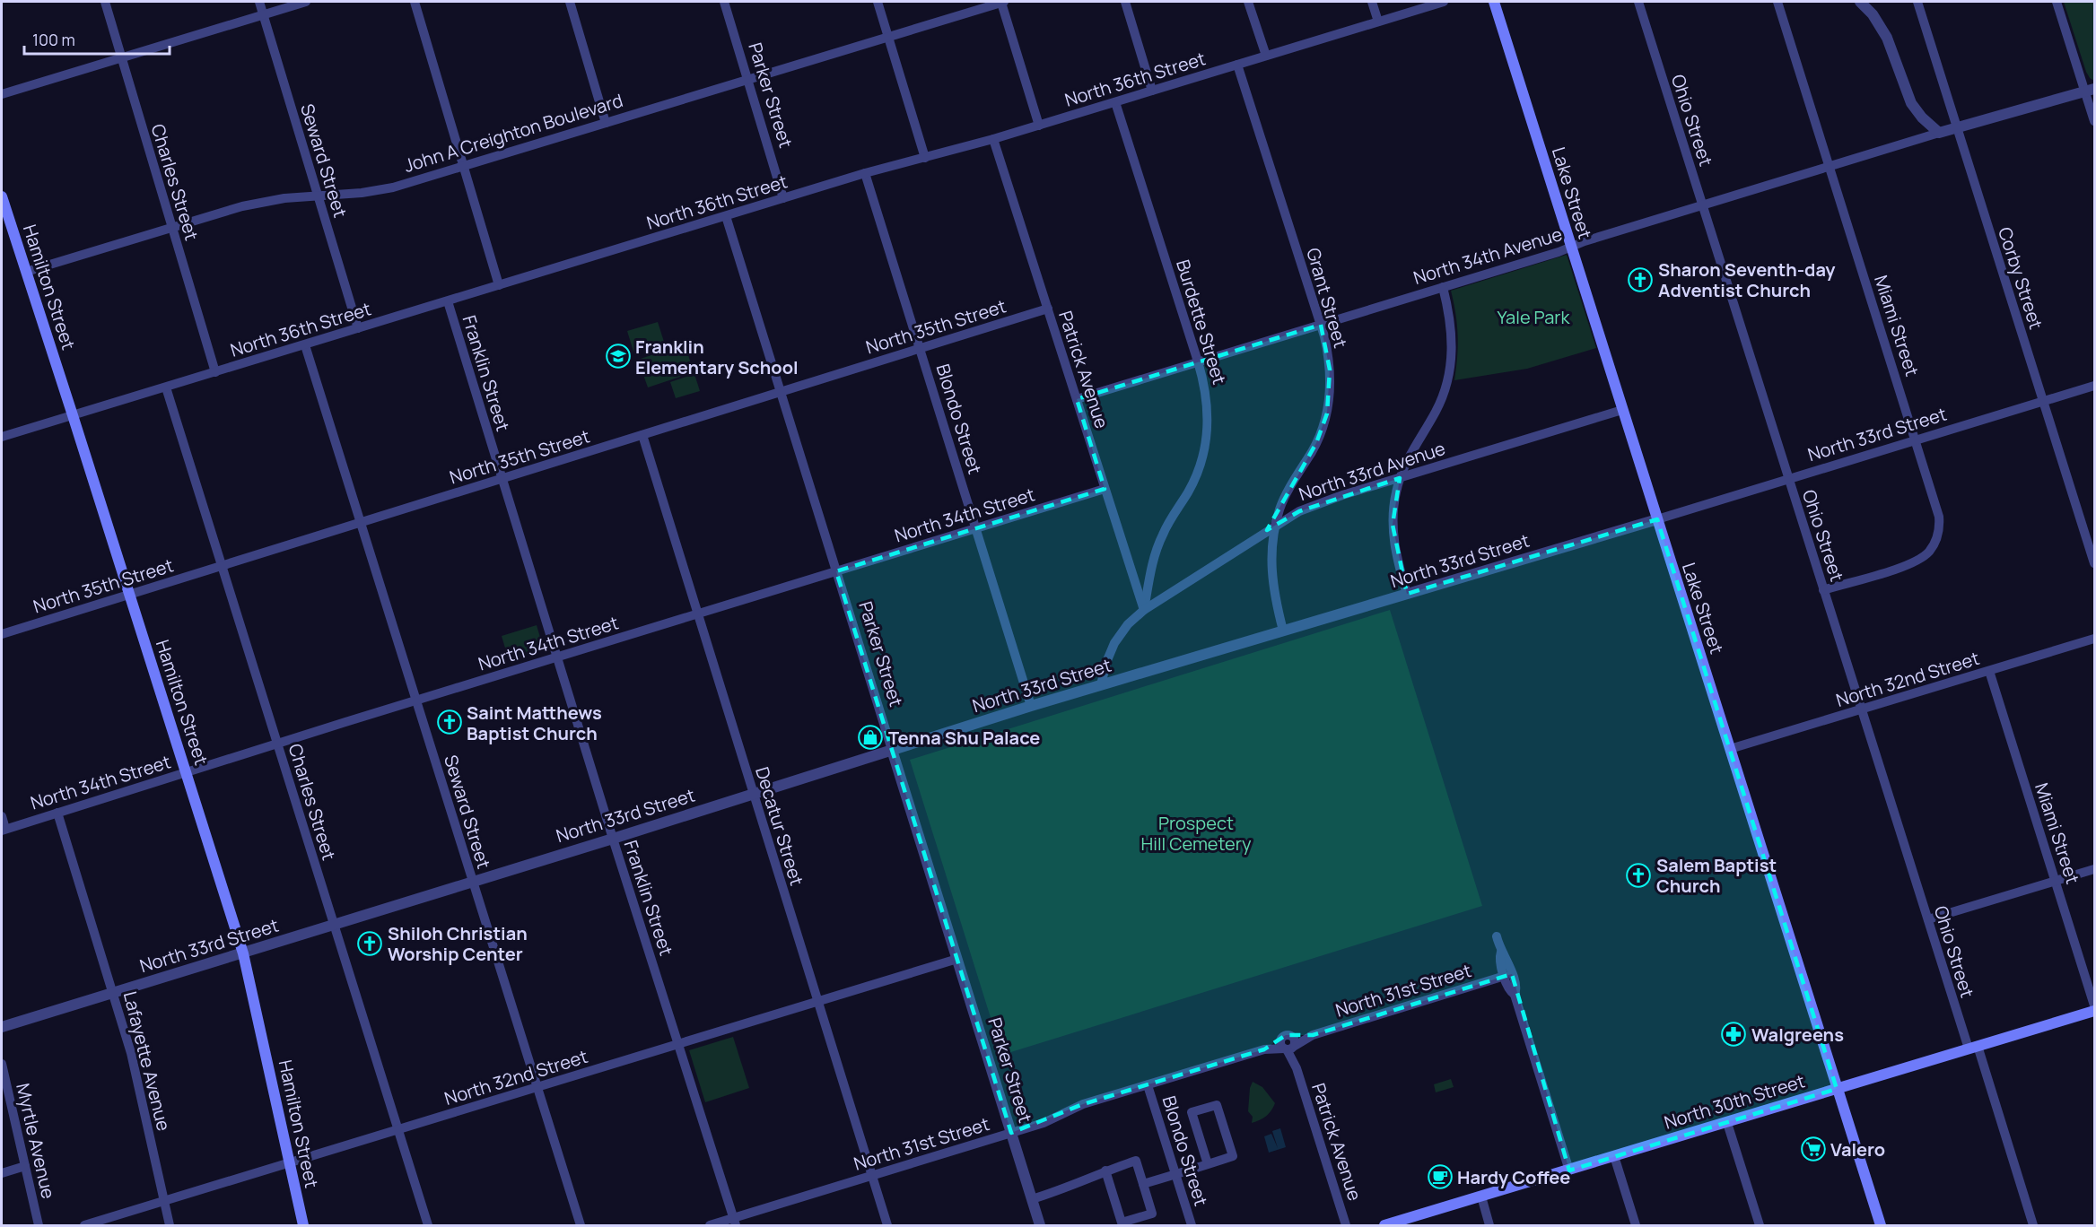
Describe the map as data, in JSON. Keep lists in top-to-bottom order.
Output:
{
  "streets": {
    "main road": ["Lake Street", "Hamilton Street", "North 30th Street"],
    "street": [
      "North 36th Street",
      "Parker Street",
      "Ohio Street",
      "John A Creighton Boulevard",
      "Seward Street",
      "Charles Street",
      "North 34th Avenue",
      "Corby Street",
      "Grant Street",
      "Burdette Street",
      "Miami Street",
      "North 35th Street",
      "Patrick Avenue",
      "Franklin Street",
      "Blondo Street",
      "North 33rd Street",
      "North 33rd Avenue",
      "North 34th Street",
      "North 32nd Street",
      "Decatur Street",
      "North 31st Street",
      "Lafayette Avenue",
      "Myrtle Avenue"
    ]
  },
  "crossings": [
    ["North 36th Street", "Parker Street"],
    ["North 36th Street", "Seward Street"],
    ["North 36th Street", "Charles Street"],
    ["North 36th Street", "Hamilton Street"],
    ["North 36th Street", "Grant Street"],
    ["North 36th Street", "Burdette Street"],
    ["North 36th Street", "Patrick Avenue"],
    ["North 36th Street", "Franklin Street"],
    ["North 36th Street", "Blondo Street"],
    ["Parker Street", "John A Creighton Boulevard"],
    ["Parker Street", "North 35th Street"],
    ["Parker Street", "North 33rd Street"],
    ["Parker Street", "North 34th Street"],
    ["Parker Street", "North 32nd Street"],
    ["Parker Street", "North 31st Street"],
    ["Ohio Street", "North 34th Avenue"],
    ["Ohio Street", "Miami Street"],
    ["Ohio Street", "North 33rd Street"],
    ["Ohio Street", "North 32nd Street"],
    ["Ohio Street", "North 30th Street"],
    ["John A Creighton Boulevard", "Seward Street"],
    ["John A Creighton Boulevard", "Charles Street"],
    ["John A Creighton Boulevard", "Hamilton Street"],
    ["Seward Street", "North 35th Street"],
    ["Seward Street", "North 33rd Street"],
    ["Seward Street", "North 34th Street"],
    ["Seward Street", "North 32nd Street"],
    ["Charles Street", "North 35th Street"],
    ["Charles Street", "North 33rd Street"],
    ["Charles Street", "North 34th Street"],
    ["Charles Street", "North 32nd Street"],
    ["Lake Street", "North 34th Avenue"],
    ["Lake Street", "North 33rd Street"],
    ["Lake Street", "North 33rd Avenue"],
    ["Lake Street", "North 32nd Street"],
    ["Lake Street", "North 30th Street"],
    ["North 34th Avenue", "Grant Street"],
    ["North 34th Avenue", "Burdette Street"],
    ["North 34th Avenue", "Miami Street"],
    ["North 34th Avenue", "Patrick Avenue"],
    ["Corby Street", "North 33rd Street"],
    ["Hamilton Street", "North 35th Street"],
    ["Hamilton Street", "North 33rd Street"],
    ["Hamilton Street", "North 34th Street"],
    ["Hamilton Street", "North 32nd Street"],
    ["Grant Street", "North 33rd Street"],
    ["Grant Street", "North 33rd Avenue"],
    ["Burdette Street", "Patrick Avenue"],
    ["Burdette Street", "North 33rd Avenue"],
    ["Miami Street", "North 33rd Street"],
    ["Miami Street", "North 32nd Street"],
    ["North 35th Street", "Patrick Avenue"],
    ["North 35th Street", "Franklin Street"],
    ["North 35th Street", "Blondo Street"],
    ["North 35th Street", "Decatur Street"],
    ["Patrick Avenue", "North 33rd Avenue"],
    ["Patrick Avenue", "North 34th Street"],
    ["Patrick Avenue", "North 31st Street"],
    ["Franklin Street", "North 33rd Street"],
    ["Franklin Street", "North 34th Street"],
    ["Franklin Street", "North 32nd Street"],
    ["Franklin Street", "North 31st Street"],
    ["Blondo Street", "North 33rd Street"],
    ["Blondo Street", "North 34th Street"],
    ["Blondo Street", "North 31st Street"],
    ["North 33rd Street", "North 33rd Avenue"],
    ["North 33rd Street", "Decatur Street"],
    ["North 33rd Street", "Lafayette Avenue"],
    ["North 34th Street", "Decatur Street"],
    ["North 34th Street", "Lafayette Avenue"],
    ["North 32nd Street", "Decatur Street"],
    ["North 32nd Street", "Lafayette Avenue"],
    ["Decatur Street", "North 31st Street"]
  ],
  "parks": ["Yale Park", "Prospect Hill Cemetery"],
  "places": {
    "church": [
      "Sharon Seventh-day Adventist Church",
      "Saint Matthews Baptist Church",
      "Salem Baptist Church",
      "Shiloh Christian Worship Center"
    ],
    "school or university": ["Franklin Elementary School"],
    "shop": ["Tenna Shu Palace"],
    "pharmacy": ["Walgreens"],
    "supermarket": ["Valero"],
    "cafe": ["Hardy Coffee"]
  },
  "scale_bar": "100 m"
}
